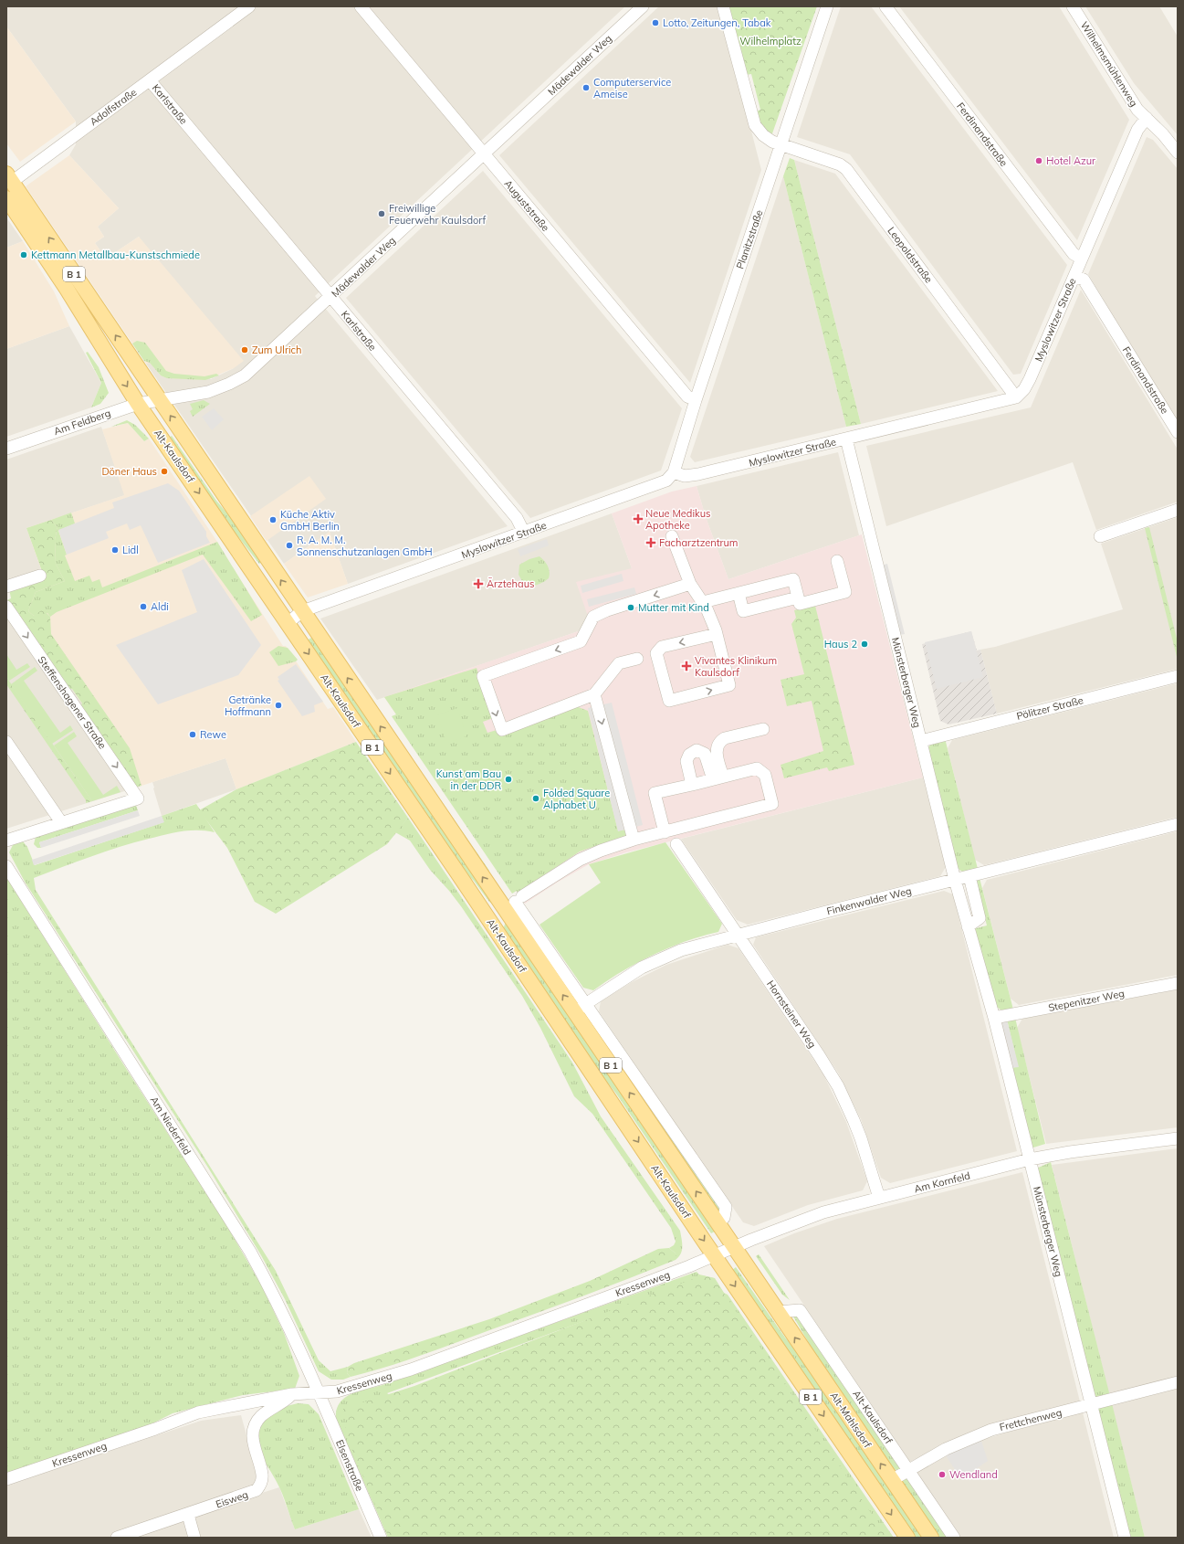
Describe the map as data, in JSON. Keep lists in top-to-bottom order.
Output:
{
  "streets": {
    "main road": ["B 1", "Alt-Kaulsdorf", "Alt-Mahlsdorf"],
    "street": [
      "Wilhelmsmühlenweg",
      "Mädewalder Weg",
      "Karlstraße",
      "Adolfstraße",
      "Ferdinandstraße",
      "Auguststraße",
      "Planitzstraße",
      "Leopoldstraße",
      "Myslowitzer Straße",
      "Am Feldberg",
      "Münsterberger Weg",
      "Steffenshagener Straße",
      "Pölitzer Straße",
      "Finkenwalder Weg",
      "Stepenitzer Weg",
      "Hornsteiner Weg",
      "Am Niederfeld",
      "Am Kornfeld",
      "Kressenweg",
      "Frettchenweg",
      "Elsenstraße",
      "Eisweg"
    ]
  },
  "crossings": [
    ["Wilhelmsmühlenweg", "Myslowitzer Straße"],
    ["Mädewalder Weg", "Karlstraße"],
    ["Mädewalder Weg", "Auguststraße"],
    ["Mädewalder Weg", "Am Feldberg"],
    ["Mädewalder Weg", "Alt-Kaulsdorf"],
    ["Karlstraße", "Adolfstraße"],
    ["Karlstraße", "Myslowitzer Straße"],
    ["Adolfstraße", "Alt-Kaulsdorf"],
    ["Ferdinandstraße", "Myslowitzer Straße"],
    ["Auguststraße", "Planitzstraße"],
    ["Planitzstraße", "Leopoldstraße"],
    ["Planitzstraße", "Myslowitzer Straße"],
    ["Leopoldstraße", "Myslowitzer Straße"],
    ["Myslowitzer Straße", "Alt-Kaulsdorf"],
    ["Myslowitzer Straße", "Münsterberger Weg"],
    ["Am Feldberg", "Alt-Kaulsdorf"],
    ["Alt-Kaulsdorf", "Finkenwalder Weg"],
    ["Alt-Kaulsdorf", "Am Kornfeld"],
    ["Alt-Kaulsdorf", "Kressenweg"],
    ["Alt-Kaulsdorf", "Alt-Mahlsdorf"],
    ["Alt-Kaulsdorf", "Frettchenweg"],
    ["Münsterberger Weg", "Pölitzer Straße"],
    ["Münsterberger Weg", "Finkenwalder Weg"],
    ["Münsterberger Weg", "Stepenitzer Weg"],
    ["Münsterberger Weg", "Am Kornfeld"],
    ["Münsterberger Weg", "Frettchenweg"],
    ["Finkenwalder Weg", "Hornsteiner Weg"],
    ["Hornsteiner Weg", "Am Kornfeld"],
    ["Am Niederfeld", "Kressenweg"],
    ["Am Niederfeld", "Elsenstraße"],
    ["Am Kornfeld", "Kressenweg"],
    ["Am Kornfeld", "Alt-Mahlsdorf"],
    ["Kressenweg", "Alt-Mahlsdorf"],
    ["Kressenweg", "Elsenstraße"],
    ["Kressenweg", "Eisweg"],
    ["Alt-Mahlsdorf", "Frettchenweg"]
  ],
  "parks": ["Wilhelmplatz"],
  "places": {
    "other": [
      "Lotto, Zeitungen, Tabak",
      "Computerservice Ameise",
      "Hotel Azur",
      "Freiwillige Feuerwehr Kaulsdorf",
      "Kettmann Metallbau-Kunstschmiede",
      "Zum Ulrich",
      "Döner Haus",
      "Küche Aktiv GmbH Berlin",
      "R. A. M. M. Sonnenschutzanlagen GmbH",
      "Lidl",
      "Aldi",
      "Mutter mit Kind",
      "Haus 2",
      "Getränke Hoffmann",
      "Rewe",
      "Kunst am Bau in der DDR",
      "Folded Square Alphabet U",
      "Wendland"
    ],
    "health": [
      "Neue Medikus Apotheke",
      "Facharztzentrum",
      "Ärztehaus",
      "Vivantes Klinikum Kaulsdorf"
    ]
  }
}
